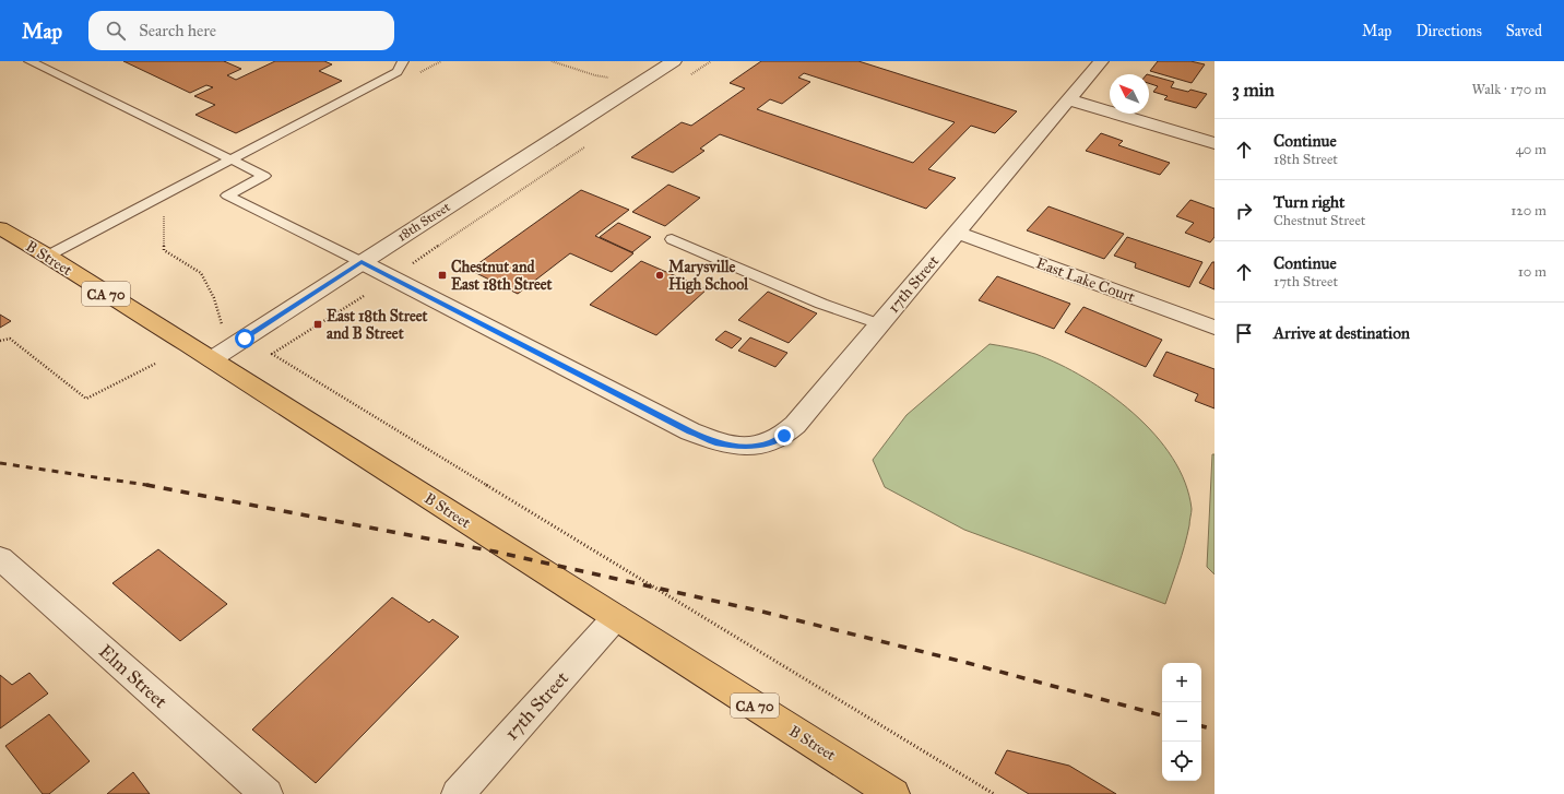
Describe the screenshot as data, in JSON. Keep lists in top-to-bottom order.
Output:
{
  "streets": {
    "highway": ["B Street", "CA 70"],
    "street": [
      "18th Street",
      "East Lake Court",
      "17th Street",
      "Elm Street"
    ]
  },
  "crossings": [
    ["18th Street", "B Street"],
    ["18th Street", "17th Street"],
    ["B Street", "17th Street"],
    ["East Lake Court", "17th Street"]
  ],
  "places": {
    "transit": ["Chestnut and East 18th Street", "East 18th Street and B Street"],
    "other": ["Marysville High School"]
  },
  "north": "top left",
  "page": {
    "header": "Map",
    "search": "Search here",
    "nav": ["Map", "Directions", "Saved"],
    "heading": ["3 min", "Walk · 170 m"],
    "list": [
      ["Continue", "18th Street", "40 m"],
      ["Turn right", "Chestnut Street", "120 m"],
      ["Continue", "17th Street", "10 m"],
      "Arrive at destination"
    ],
    "map_buttons": ["+", "−"]
  }
}
